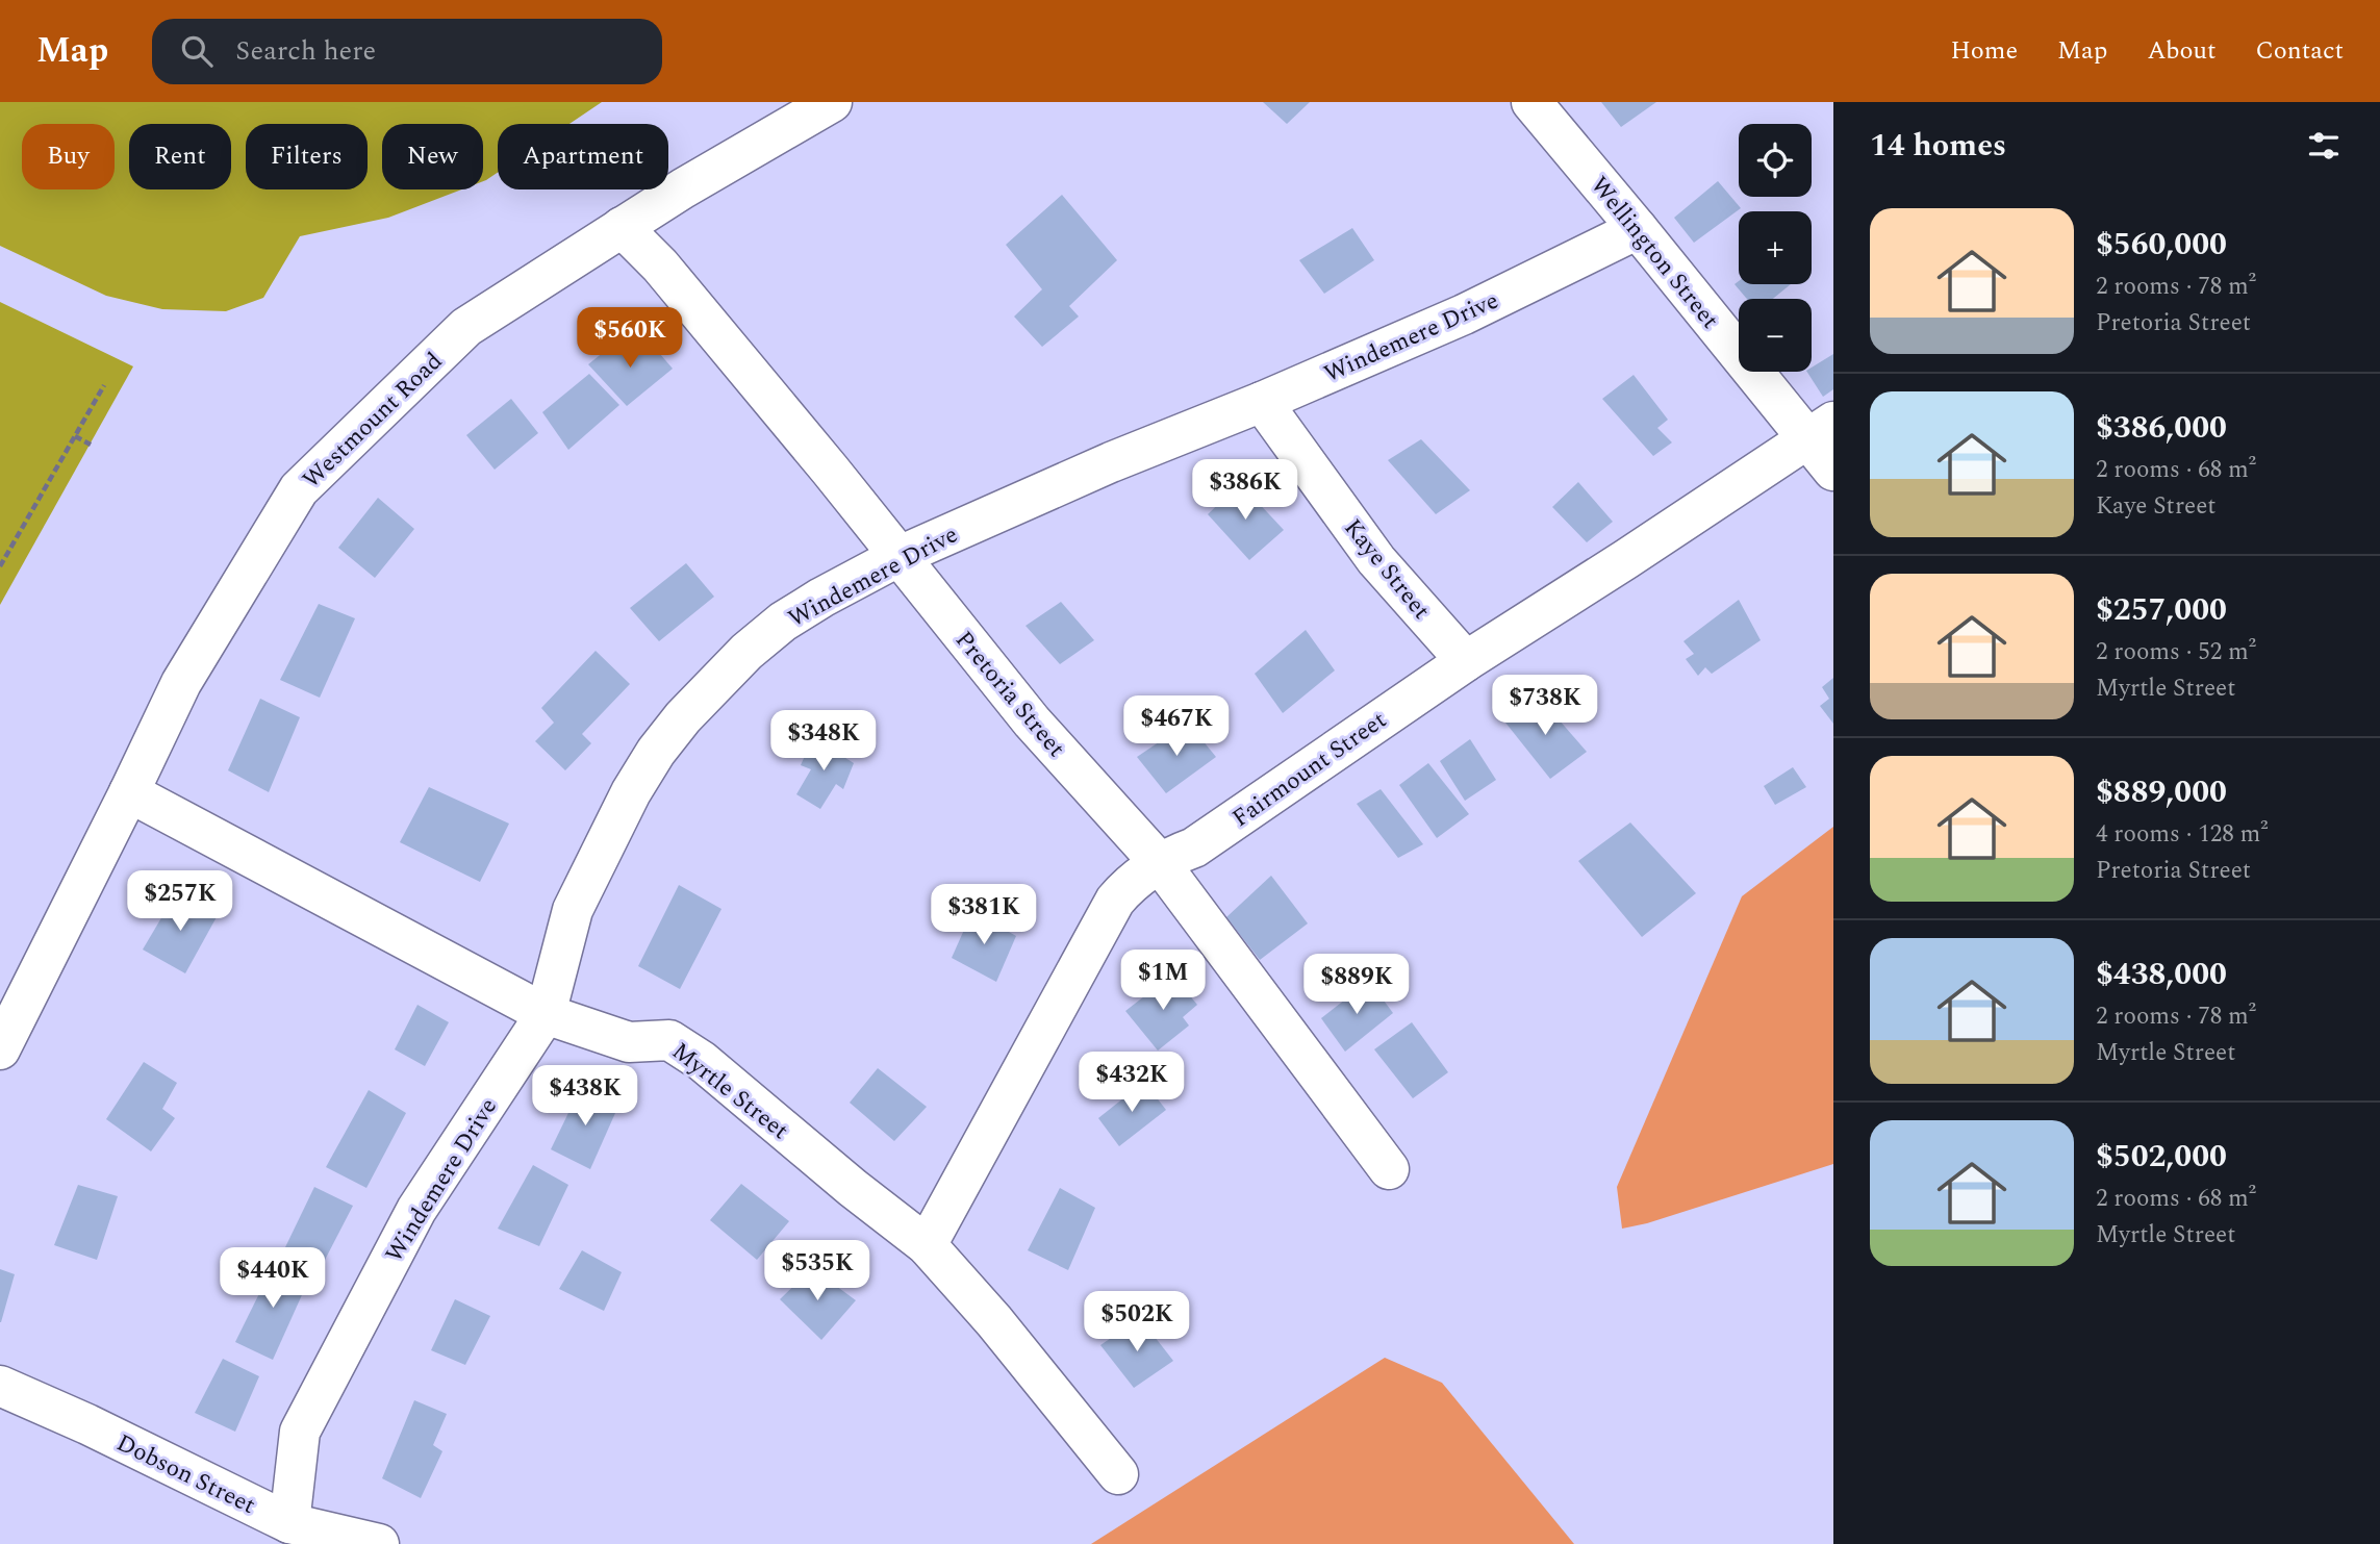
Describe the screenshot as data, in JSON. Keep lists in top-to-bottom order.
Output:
{
  "streets": {
    "street": [
      "Wellington Street",
      "Windemere Drive",
      "Westmount Road",
      "Kaye Street",
      "Pretoria Street",
      "Fairmount Street",
      "Myrtle Street",
      "Dobson Street"
    ]
  },
  "crossings": [
    ["Wellington Street", "Windemere Drive"],
    ["Wellington Street", "Fairmount Street"],
    ["Windemere Drive", "Kaye Street"],
    ["Windemere Drive", "Pretoria Street"],
    ["Windemere Drive", "Myrtle Street"],
    ["Windemere Drive", "Dobson Street"],
    ["Westmount Road", "Pretoria Street"],
    ["Westmount Road", "Myrtle Street"],
    ["Kaye Street", "Fairmount Street"],
    ["Pretoria Street", "Fairmount Street"],
    ["Fairmount Street", "Myrtle Street"]
  ],
  "page": {
    "header": "Map",
    "search": "Search here",
    "nav": [
      "Home",
      "Map",
      "About",
      "Contact"
    ],
    "heading": "14 homes",
    "map_buttons": ["+", "−"],
    "chip": [
      "Buy",
      "Rent",
      "Filters",
      "New",
      "Apartment"
    ],
    "list": [
      {
        "name": "$560,000",
        "note": "2 rooms · 78 m² · Pretoria Street"
      },
      {
        "name": "$386,000",
        "note": "2 rooms · 68 m² · Kaye Street"
      },
      {
        "name": "$257,000",
        "note": "2 rooms · 52 m² · Myrtle Street"
      },
      {
        "name": "$889,000",
        "note": "4 rooms · 128 m² · Pretoria Street"
      },
      {
        "name": "$438,000",
        "note": "2 rooms · 78 m² · Myrtle Street"
      },
      {
        "name": "$502,000",
        "note": "2 rooms · 68 m² · Myrtle Street"
      }
    ],
    "price": [
      "$560K",
      "$386K",
      "$738K",
      "$467K",
      "$348K",
      "$257K",
      "$381K",
      "$1M",
      "$889K",
      "$432K",
      "$438K",
      "$535K",
      "$440K",
      "$502K"
    ]
  }
}
